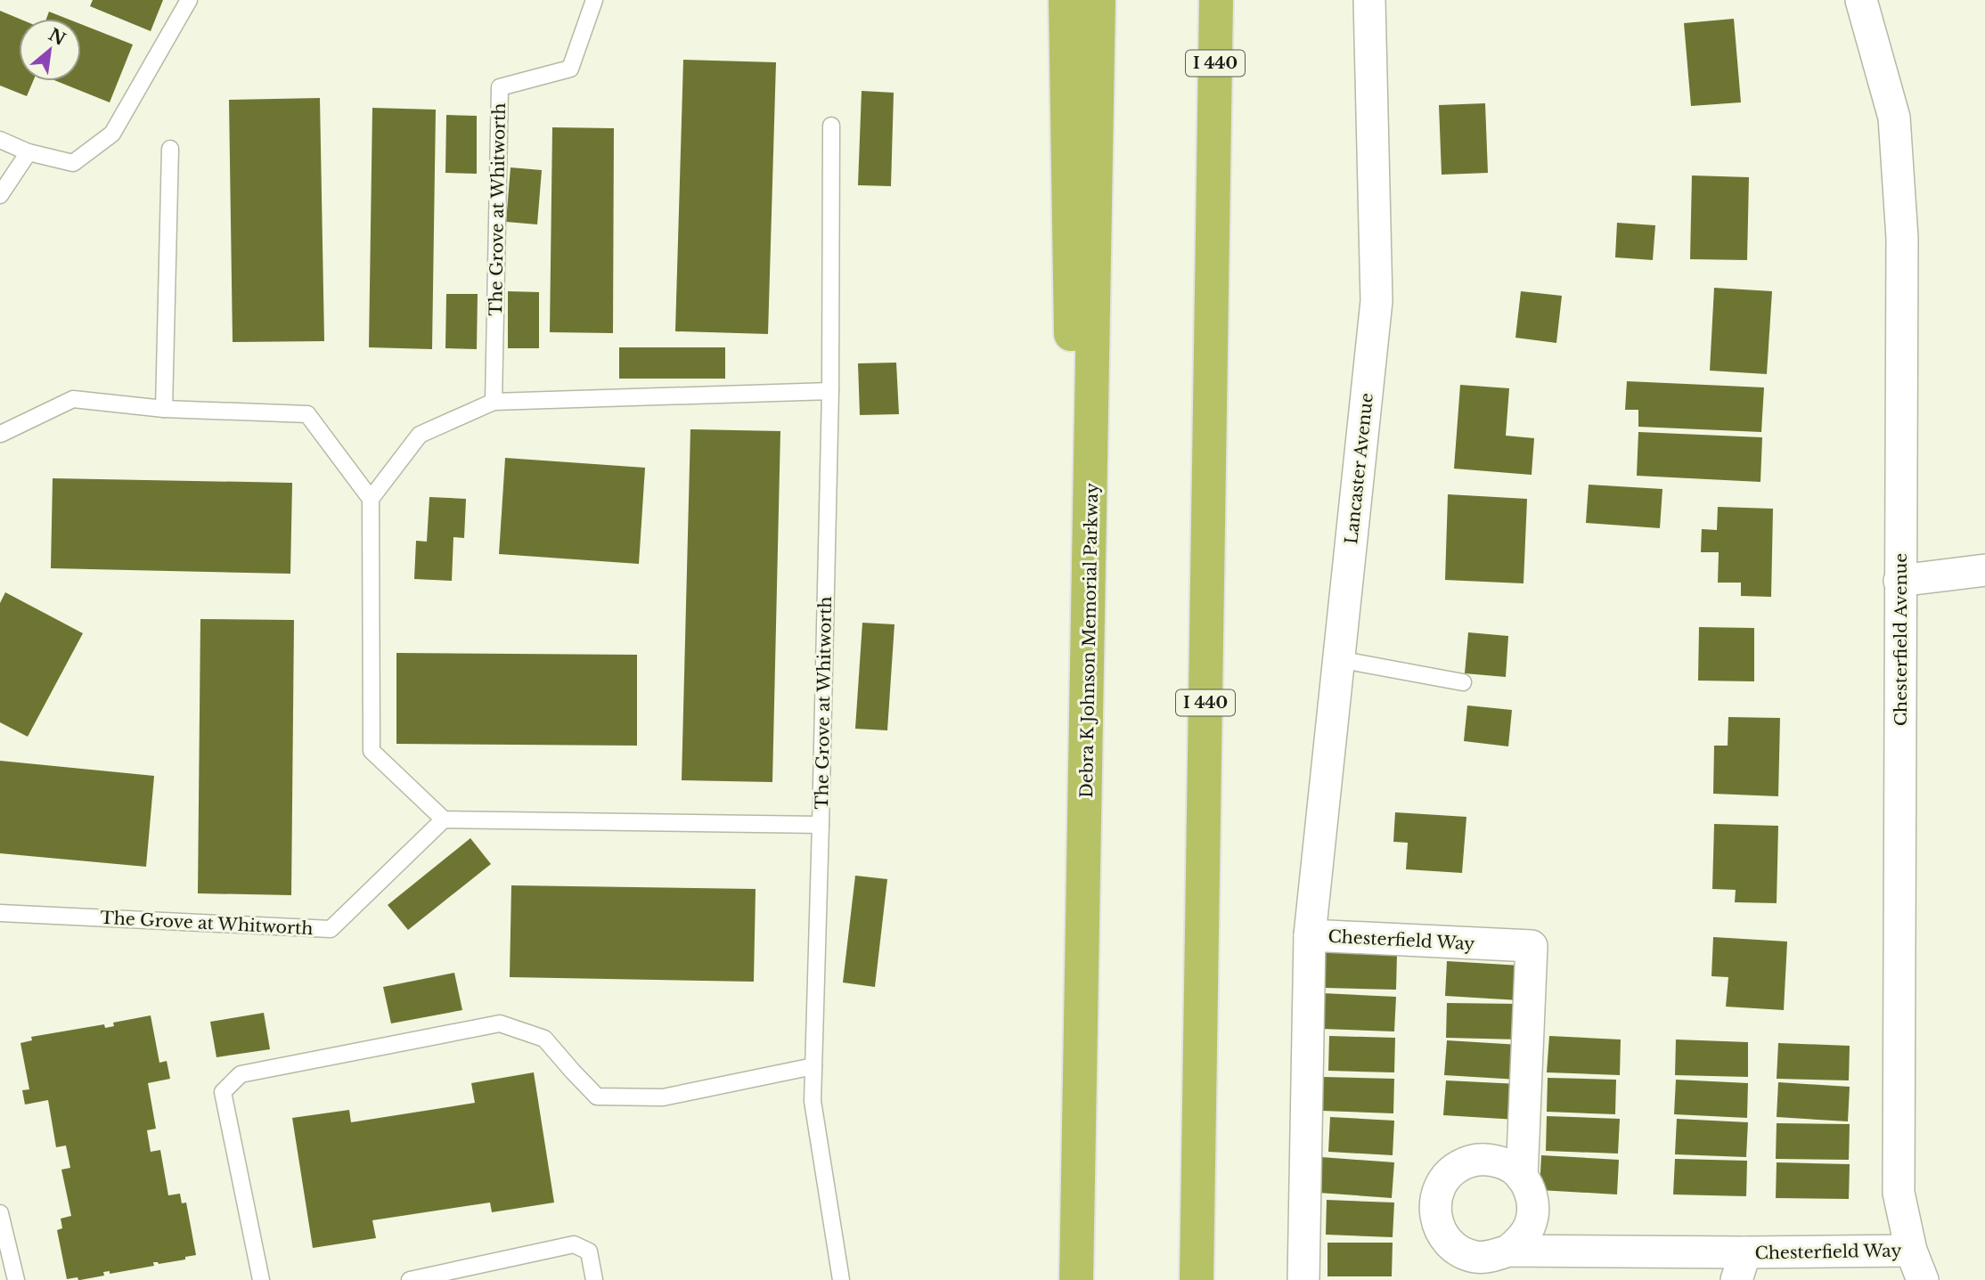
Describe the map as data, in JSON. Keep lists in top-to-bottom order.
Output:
{
  "streets": {
    "highway": ["I 440", "Debra K Johnson Memorial Parkway"],
    "street": ["Lancaster Avenue", "Chesterfield Avenue", "Chesterfield Way"],
    "lane": ["The Grove at Whitworth"]
  },
  "crossings": [
    ["Lancaster Avenue", "Chesterfield Way"],
    ["Chesterfield Avenue", "Chesterfield Way"]
  ],
  "north": "top right"
}
